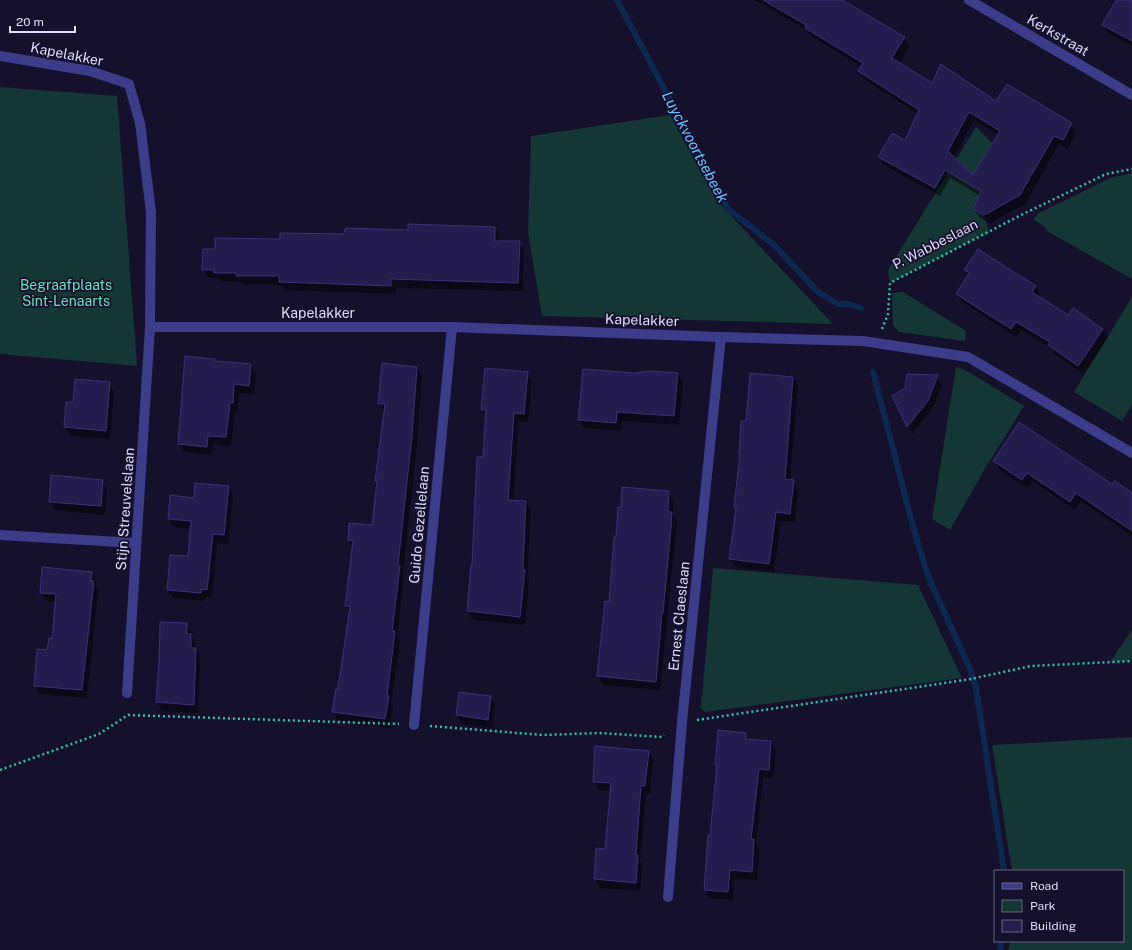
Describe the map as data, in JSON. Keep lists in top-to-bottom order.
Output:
{
  "streets": {
    "street": [
      "Kerkstraat",
      "Kapelakker",
      "Stijn Streuvelslaan",
      "Guido Gezellelaan",
      "Ernest Claeslaan"
    ],
    "path": ["P. Wabbeslaan"]
  },
  "crossings": [
    ["Kapelakker", "P. Wabbeslaan"],
    ["Kapelakker", "Stijn Streuvelslaan"],
    ["Kapelakker", "Guido Gezellelaan"],
    ["Kapelakker", "Ernest Claeslaan"]
  ],
  "water": ["Luyckvoortsebeek"],
  "parks": ["Begraafplaats Sint-Lenaarts"],
  "legend": ["Road", "Park", "Building"],
  "scale_bar": "20 m"
}
